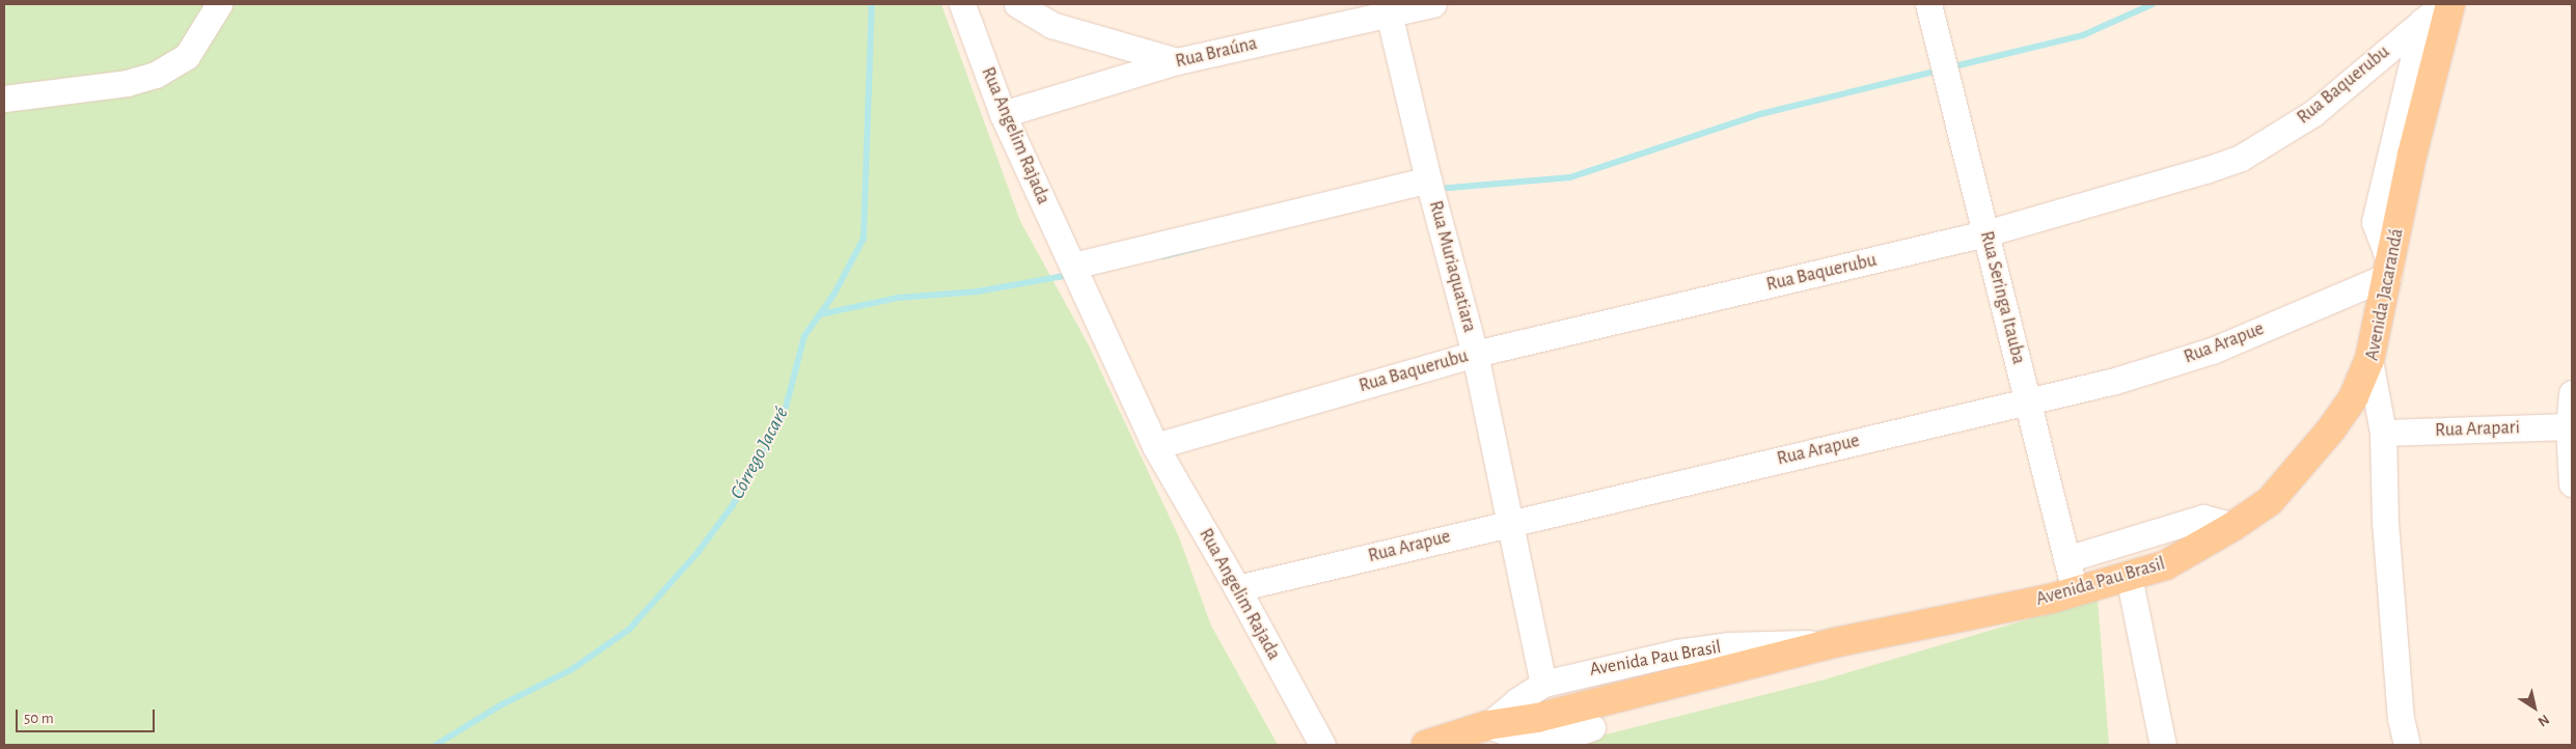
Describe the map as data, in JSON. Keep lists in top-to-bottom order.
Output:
{
  "streets": {
    "main road": ["Avenida Jacarandá", "Avenida Pau Brasil"],
    "street": [
      "Rua Braúna",
      "Rua Baquerubu",
      "Rua Angelim Rajada",
      "Rua Muriaquatiara",
      "Rua Seringa Itauba",
      "Rua Arapue",
      "Rua Arapari"
    ]
  },
  "crossings": [
    ["Rua Braúna", "Rua Angelim Rajada"],
    ["Rua Braúna", "Rua Muriaquatiara"],
    ["Rua Baquerubu", "Rua Angelim Rajada"],
    ["Rua Baquerubu", "Rua Muriaquatiara"],
    ["Rua Baquerubu", "Rua Seringa Itauba"],
    ["Rua Angelim Rajada", "Rua Arapue"],
    ["Rua Muriaquatiara", "Rua Arapue"],
    ["Rua Muriaquatiara", "Avenida Pau Brasil"],
    ["Avenida Jacarandá", "Rua Arapue"],
    ["Avenida Jacarandá", "Rua Arapari"],
    ["Avenida Jacarandá", "Avenida Pau Brasil"],
    ["Rua Seringa Itauba", "Rua Arapue"],
    ["Rua Seringa Itauba", "Avenida Pau Brasil"]
  ],
  "water": ["Córrego Jacaré"],
  "scale_bar": "50 m",
  "north": "bottom right"
}
